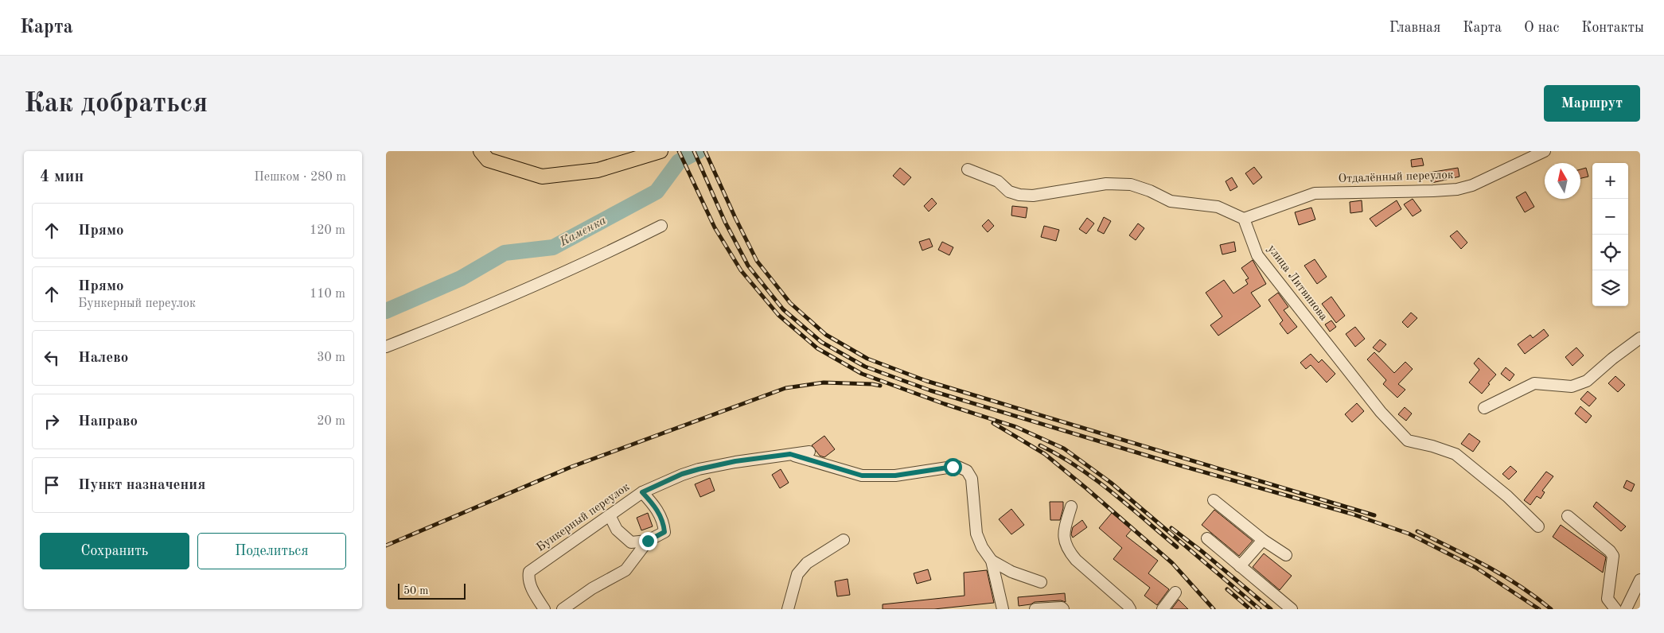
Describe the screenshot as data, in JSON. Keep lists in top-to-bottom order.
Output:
{
  "streets": {
    "street": ["Отдалённый переулок", "улица Литвинова", "Бункерный переулок"]
  },
  "crossings": [
    ["Отдалённый переулок", "улица Литвинова"]
  ],
  "water": ["Каменка"],
  "scale_bar": "50 m",
  "north": "top",
  "page": {
    "header": "Карта",
    "nav": [
      "Главная",
      "Карта",
      "О нас",
      "Контакты"
    ],
    "buttons": [
      "Маршрут",
      ["Сохранить", "Поделиться"]
    ],
    "title": "Как добраться",
    "heading": ["4 мин", "Пешком · 280 m"],
    "map_buttons": ["+", "−"],
    "list": [
      ["Прямо", "120 m"],
      ["Прямо", "Бункерный переулок", "110 m"],
      ["Налево", "30 m"],
      ["Направо", "20 m"],
      "Пункт назначения"
    ],
    "scale": "50 m"
  }
}
